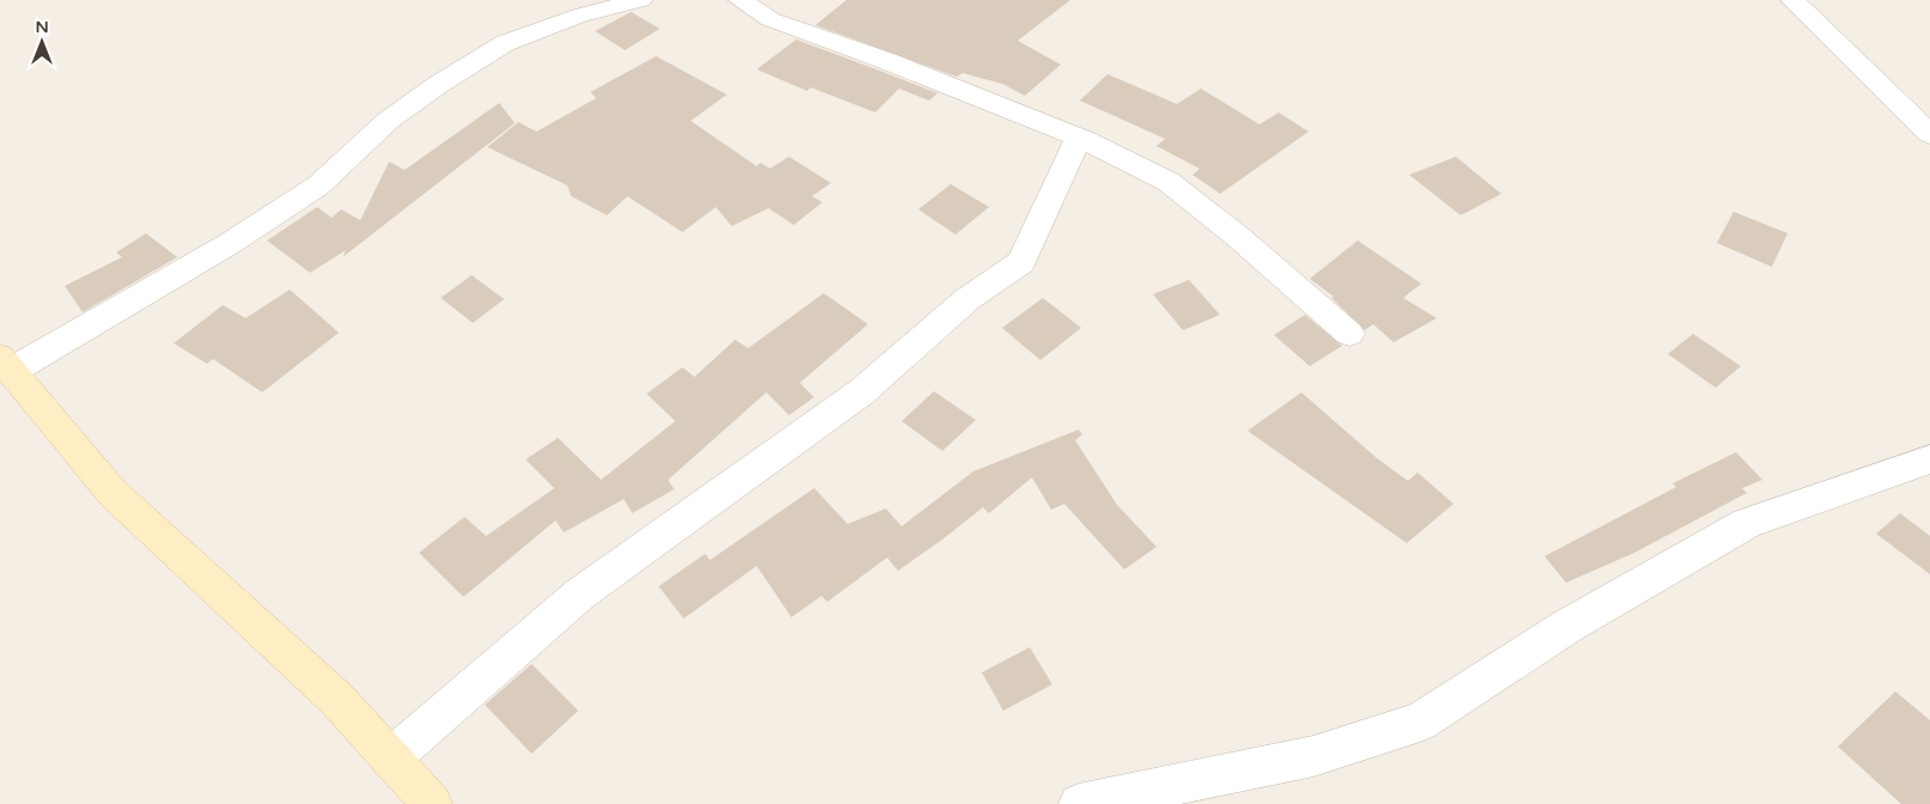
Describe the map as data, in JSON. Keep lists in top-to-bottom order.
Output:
{
  "north": "top"
}
